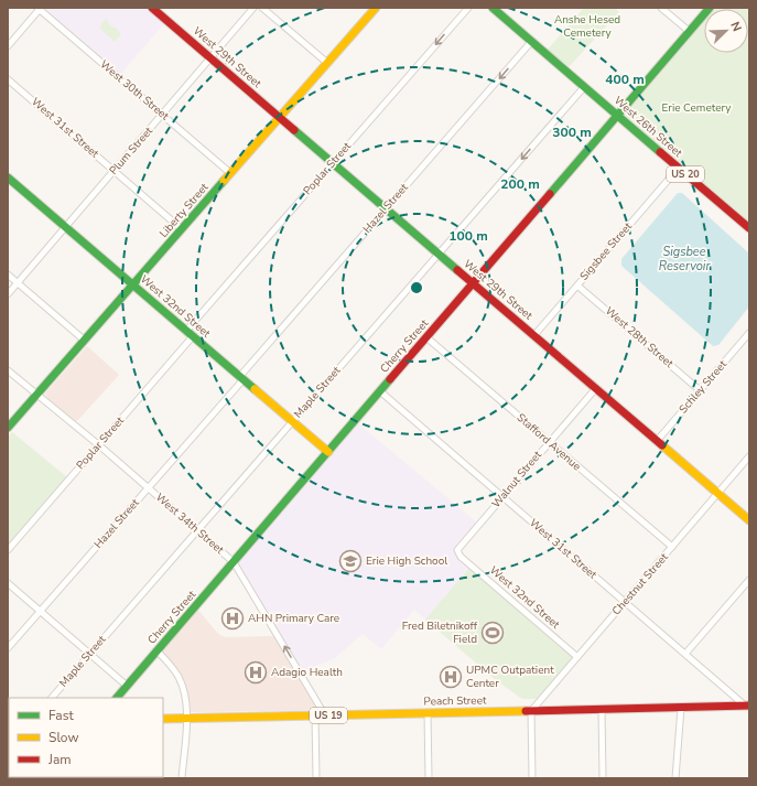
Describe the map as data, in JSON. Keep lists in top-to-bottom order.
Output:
{
  "streets": {
    "street": [
      "West 29th Street",
      "West 30th Street",
      "West 26th Street",
      "West 31st Street",
      "Plum Street",
      "Poplar Street",
      "US 20",
      "Hazel Street",
      "Liberty Street",
      "Sigsbee Street",
      "West 32nd Street",
      "West 28th Street",
      "Cherry Street",
      "Schley Street",
      "Maple Street",
      "Stafford Avenue",
      "Walnut Street",
      "West 34th Street",
      "Chestnut Street",
      "Peach Street",
      "US 19"
    ]
  },
  "crossings": [
    ["West 29th Street", "Plum Street"],
    ["West 29th Street", "Poplar Street"],
    ["West 29th Street", "Hazel Street"],
    ["West 29th Street", "Liberty Street"],
    ["West 29th Street", "Sigsbee Street"],
    ["West 29th Street", "Cherry Street"],
    ["West 29th Street", "Schley Street"],
    ["West 29th Street", "Maple Street"],
    ["West 29th Street", "Walnut Street"],
    ["West 29th Street", "Chestnut Street"],
    ["West 30th Street", "Plum Street"],
    ["West 30th Street", "Liberty Street"],
    ["West 26th Street", "Hazel Street"],
    ["West 26th Street", "Sigsbee Street"],
    ["West 26th Street", "Cherry Street"],
    ["West 26th Street", "Maple Street"],
    ["West 31st Street", "Plum Street"],
    ["West 31st Street", "Liberty Street"],
    ["West 31st Street", "Cherry Street"],
    ["West 31st Street", "Walnut Street"],
    ["West 31st Street", "Chestnut Street"],
    ["West 31st Street", "Peach Street"],
    ["Plum Street", "West 32nd Street"],
    ["Poplar Street", "West 32nd Street"],
    ["Poplar Street", "West 34th Street"],
    ["Hazel Street", "West 32nd Street"],
    ["Hazel Street", "West 34th Street"],
    ["Liberty Street", "West 32nd Street"],
    ["Liberty Street", "West 34th Street"],
    ["Sigsbee Street", "West 28th Street"],
    ["West 32nd Street", "Cherry Street"],
    ["West 32nd Street", "Maple Street"],
    ["West 32nd Street", "Walnut Street"],
    ["West 32nd Street", "Chestnut Street"],
    ["West 28th Street", "Schley Street"],
    ["Cherry Street", "Stafford Avenue"],
    ["Cherry Street", "West 34th Street"],
    ["Maple Street", "West 34th Street"],
    ["Stafford Avenue", "Walnut Street"],
    ["Stafford Avenue", "Chestnut Street"],
    ["West 34th Street", "Peach Street"],
    ["Chestnut Street", "Peach Street"]
  ],
  "one_way": ["West 34th Street"],
  "water": ["Sigsbee Reservoir"],
  "parks": ["Anshe Hesed Cemetery", "Erie Cemetery"],
  "places": {
    "school or university": ["Erie High School"],
    "hospital": ["AHN Primary Care", "Adagio Health", "UPMC Outpatient Center"],
    "sports": ["Fred Biletnikoff Field"]
  },
  "legend": ["Fast", "Slow", "Jam"],
  "north": "top right",
  "rings": [
    "400 m",
    "300 m",
    "200 m",
    "100 m"
  ]
}
